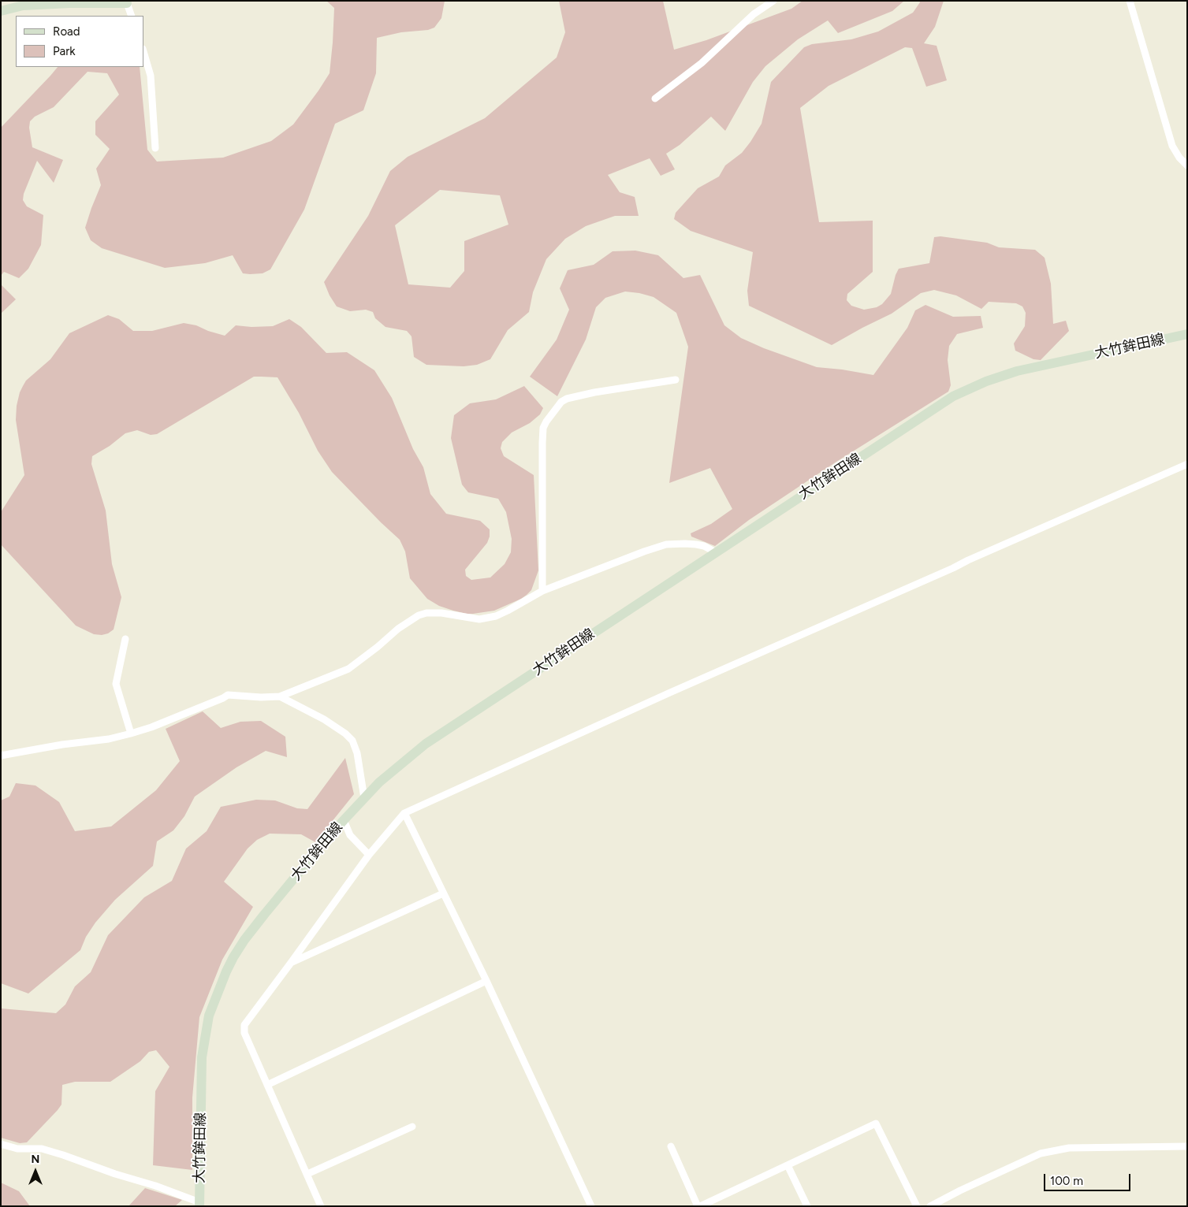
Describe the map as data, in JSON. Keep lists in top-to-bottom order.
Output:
{
  "streets": {
    "main road": ["大竹鉾田線"]
  },
  "legend": ["Road", "Park"],
  "scale_bar": "100 m",
  "north": "top"
}
